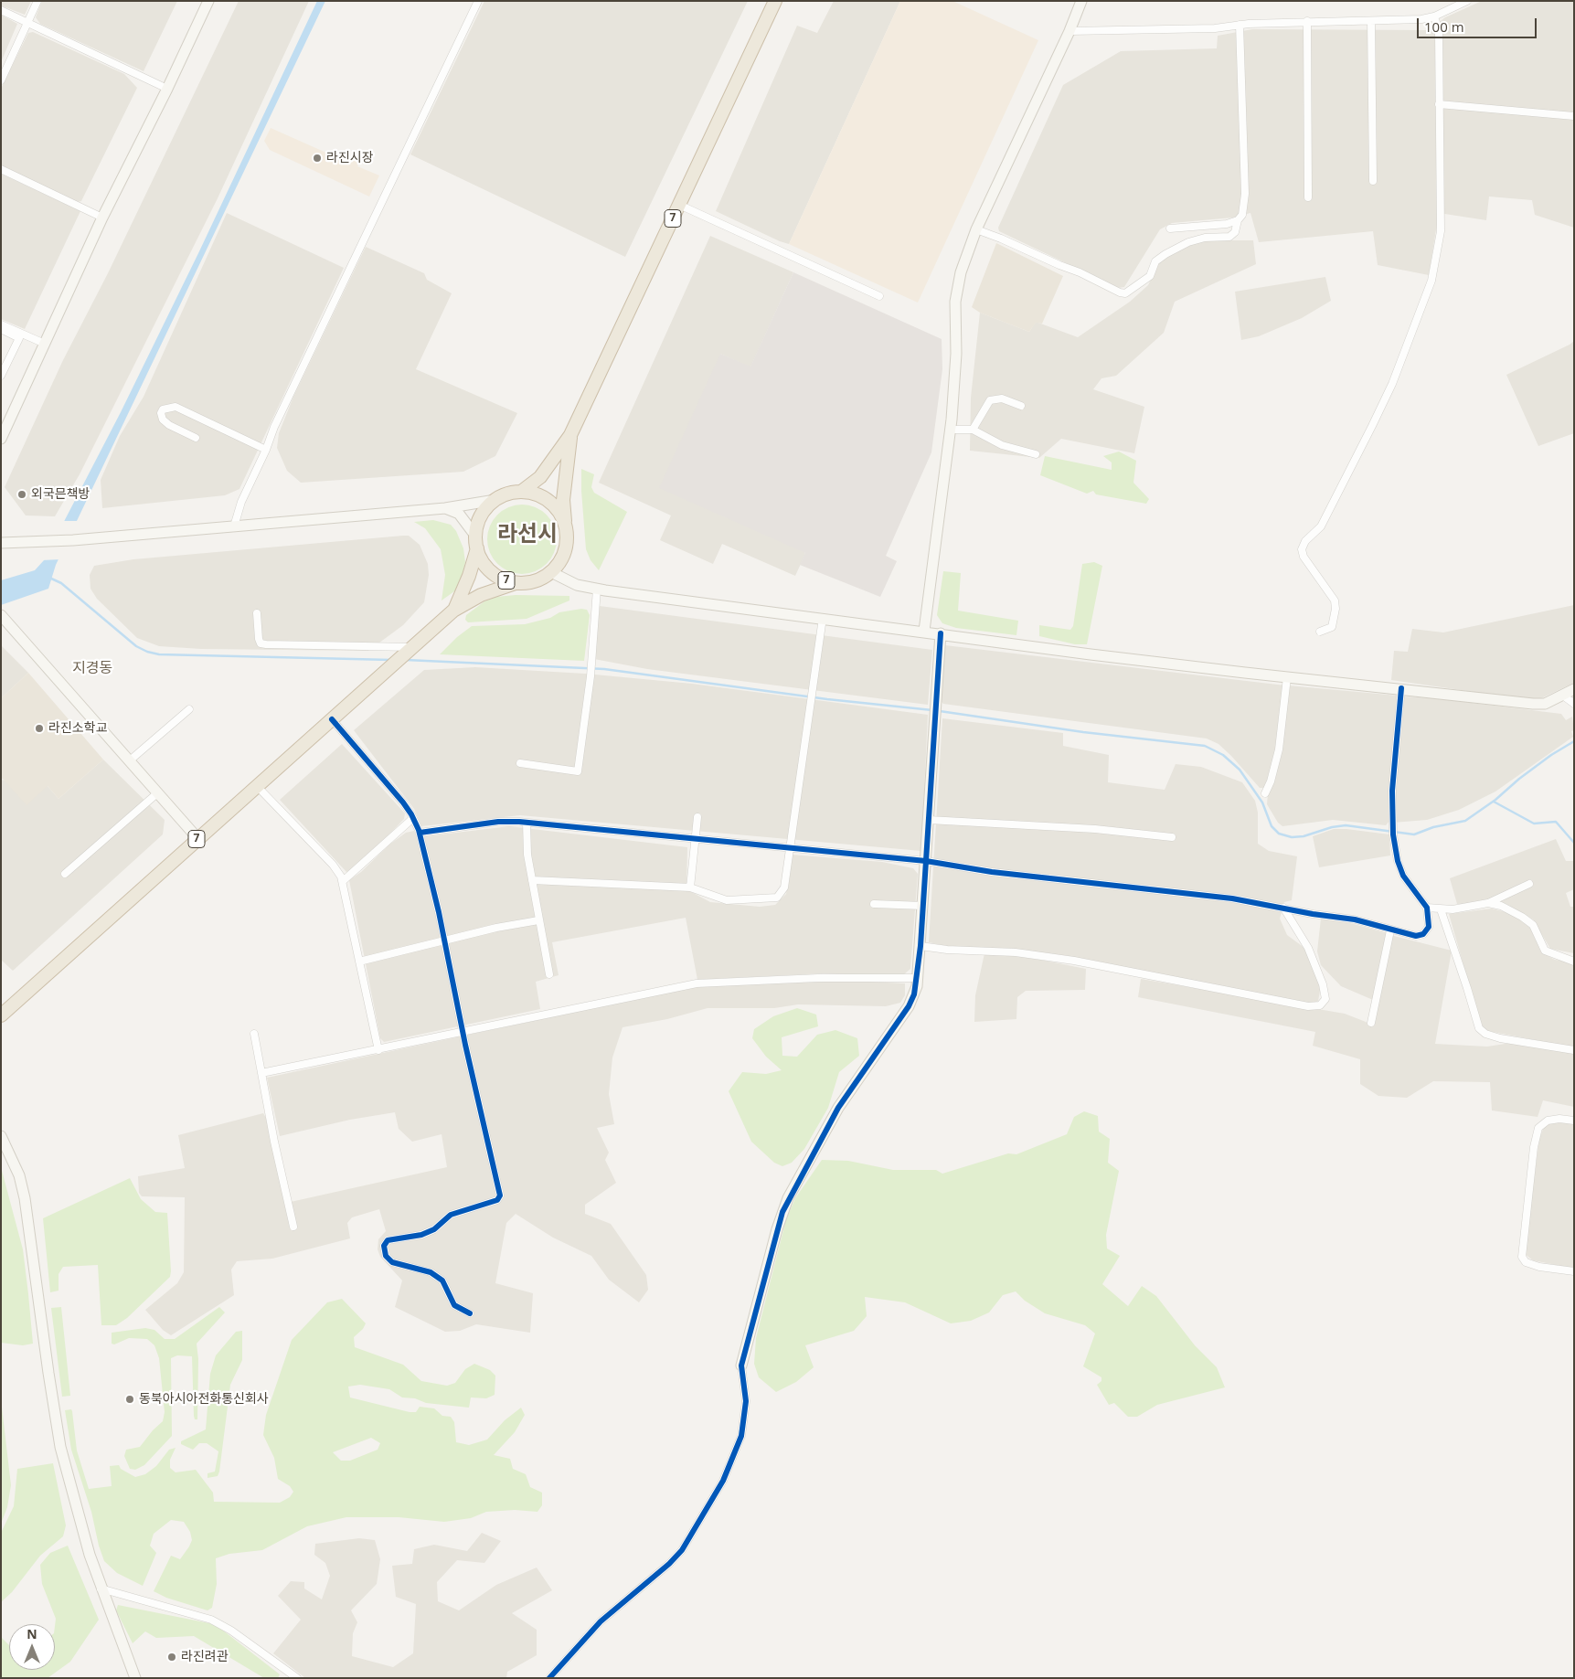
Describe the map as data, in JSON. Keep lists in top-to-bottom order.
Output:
{
  "streets": {
    "highway": ["7"]
  },
  "districts": ["라선시", "지경동"],
  "places": [
    "라진시장",
    "외국믄책방",
    "라진소학교",
    "동북아시아전화통신회사",
    "라진려관"
  ],
  "scale_bar": "100 m",
  "north": "top"
}
